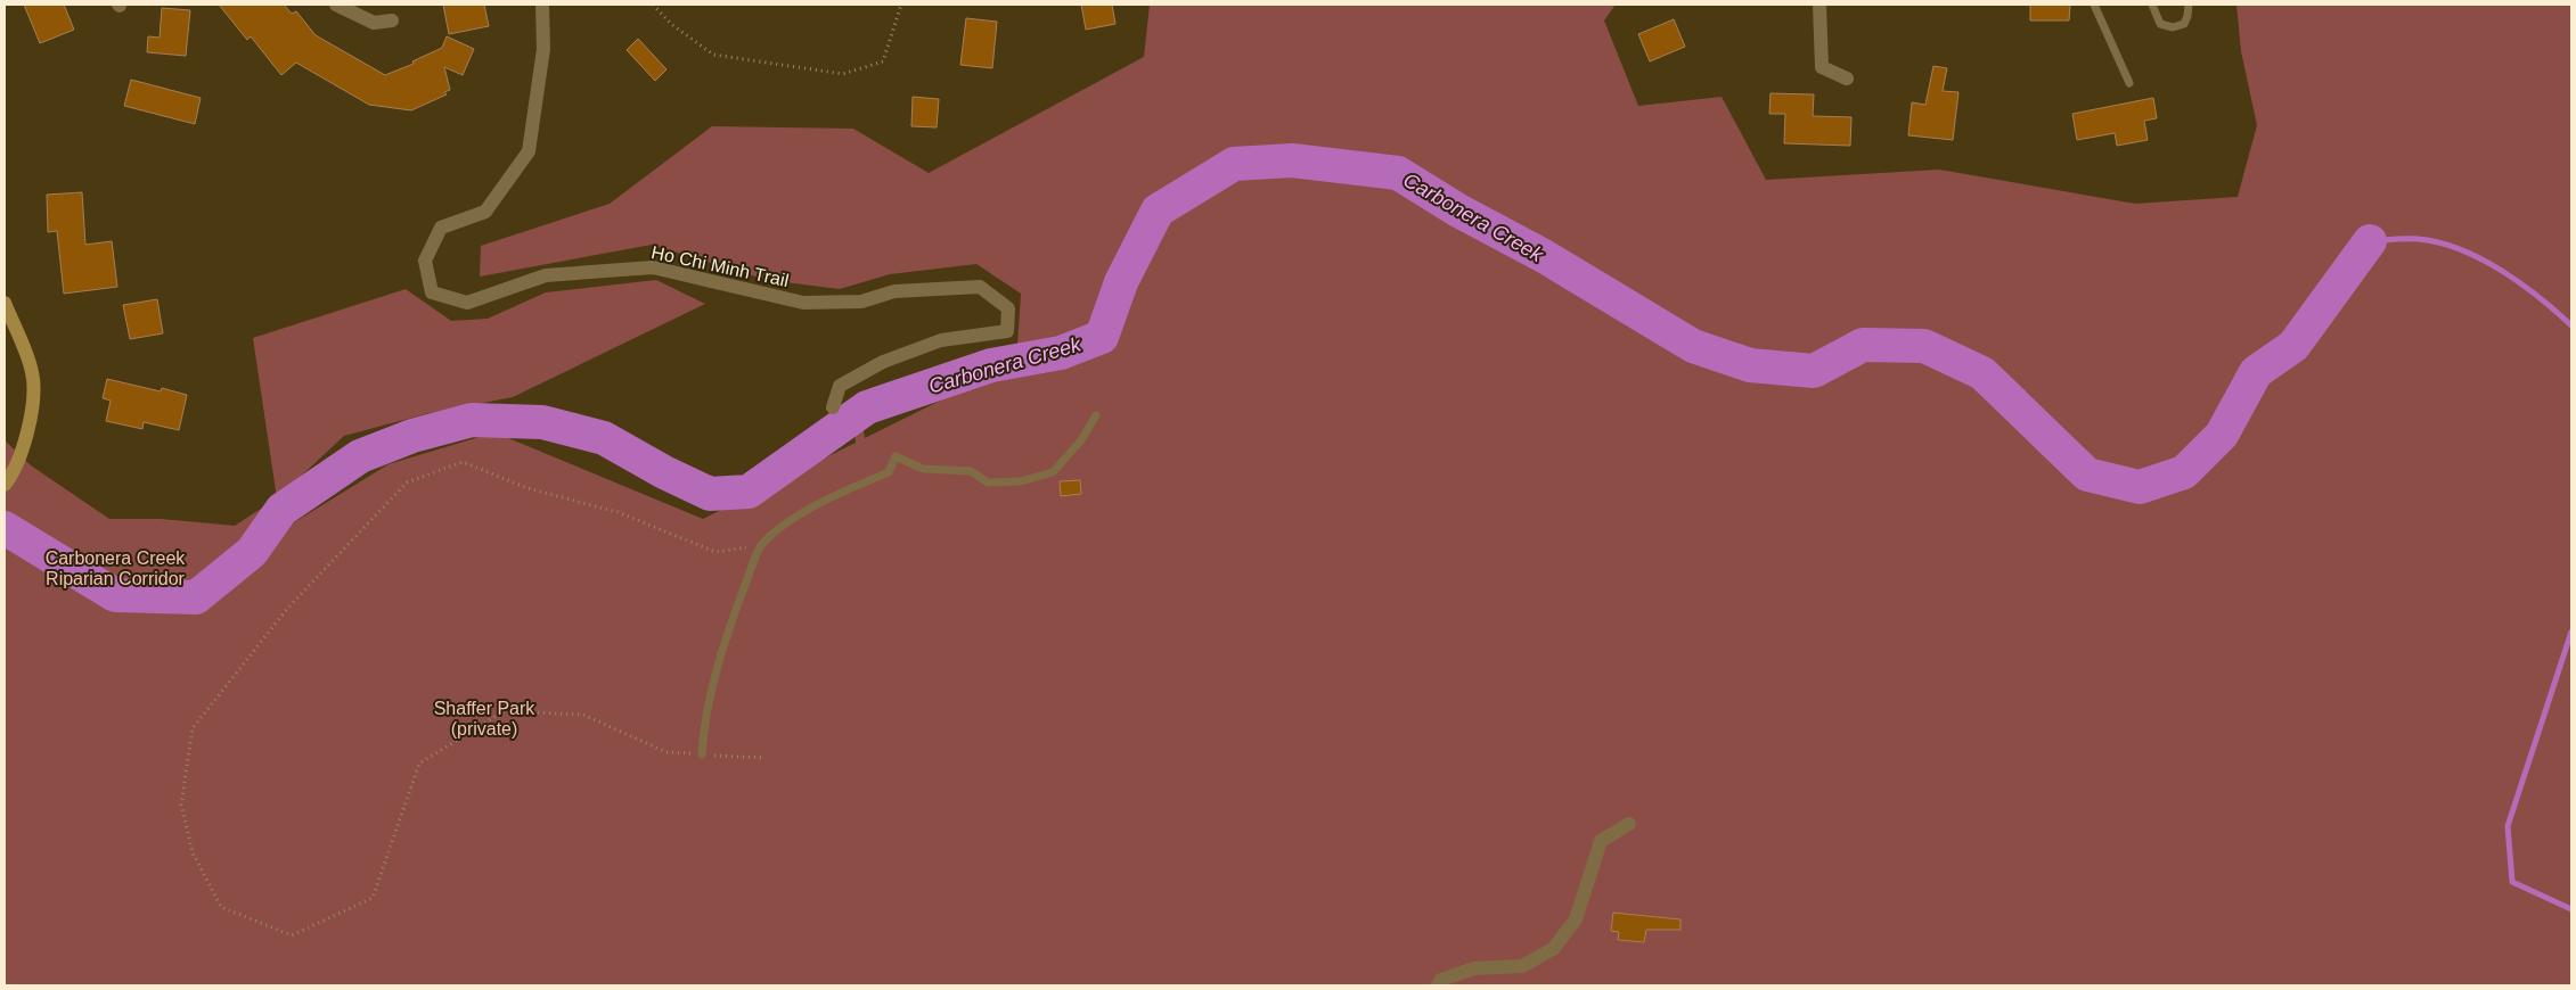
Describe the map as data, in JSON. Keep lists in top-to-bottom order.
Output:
{
  "streets": {
    "street": ["Ho Chi Minh Trail"]
  },
  "water": ["Carbonera Creek"],
  "parks": ["Carbonera Creek Riparian Corridor", "Shaffer Park (private)"]
}
